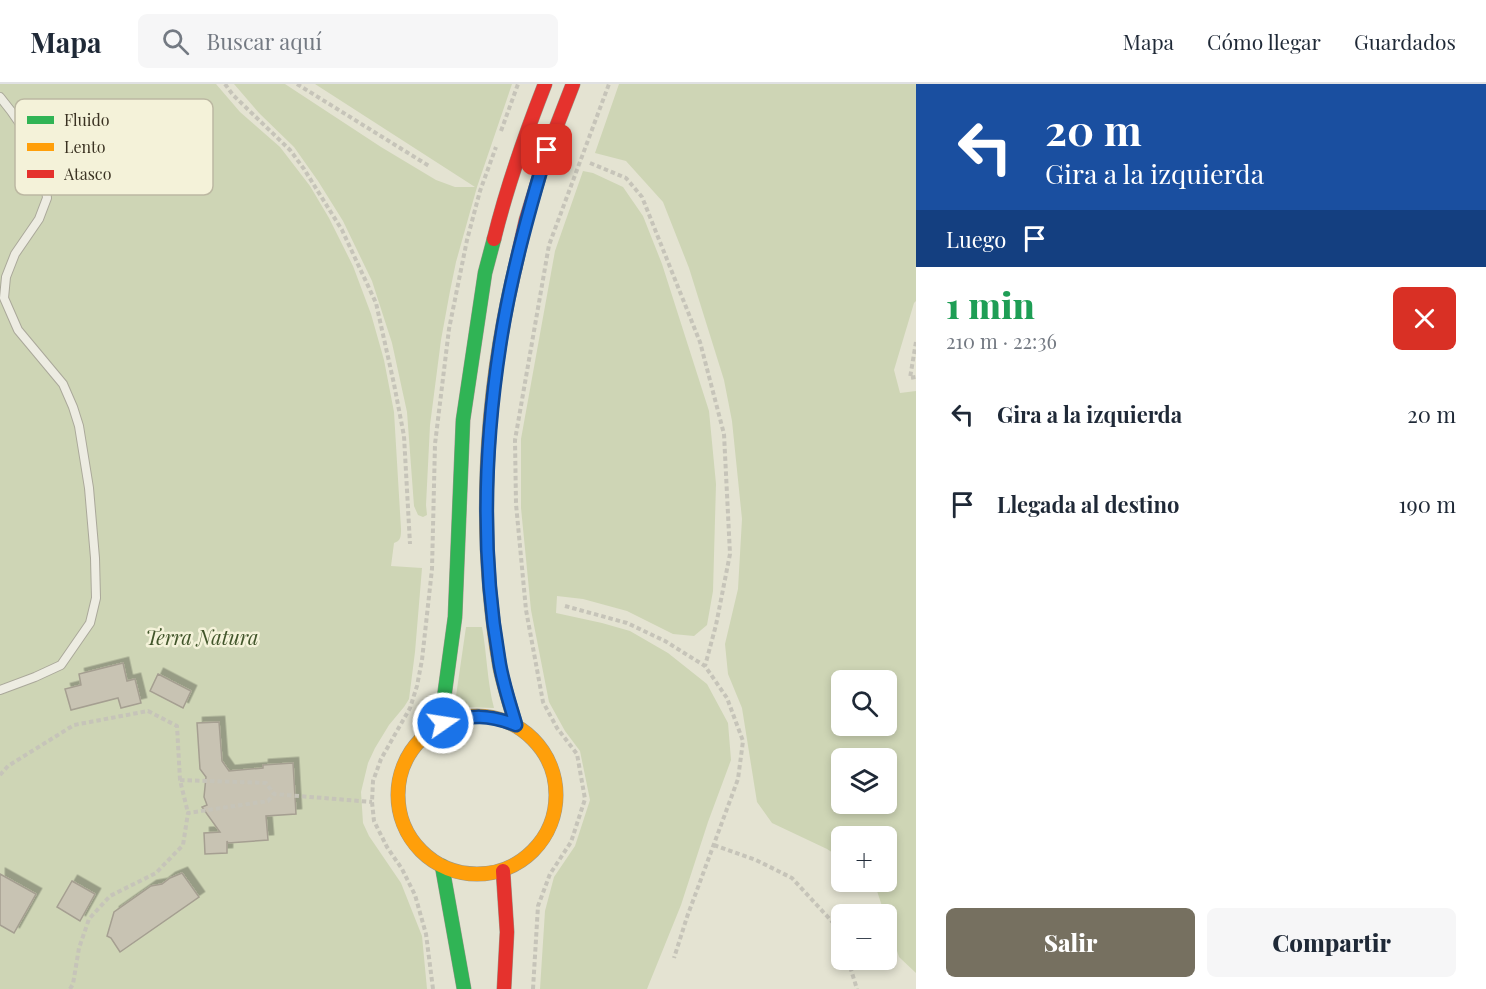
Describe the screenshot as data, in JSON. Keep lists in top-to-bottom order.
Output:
{
  "parks": ["Terra Natura"],
  "legend": ["Fluido", "Lento", "Atasco"],
  "page": {
    "header": "Mapa",
    "search": "Buscar aquí",
    "nav": ["Mapa", "Cómo llegar", "Guardados"],
    "turn": ["20 m", "Gira a la izquierda"],
    "then": "Luego",
    "heading": ["1 min", "210 m · 22:36"],
    "list": [
      {
        "name": "Gira a la izquierda",
        "value": "20 m"
      },
      {
        "name": "Llegada al destino",
        "value": "190 m"
      }
    ],
    "map_buttons": ["+", "−"],
    "buttons": ["Salir", "Compartir"]
  }
}
